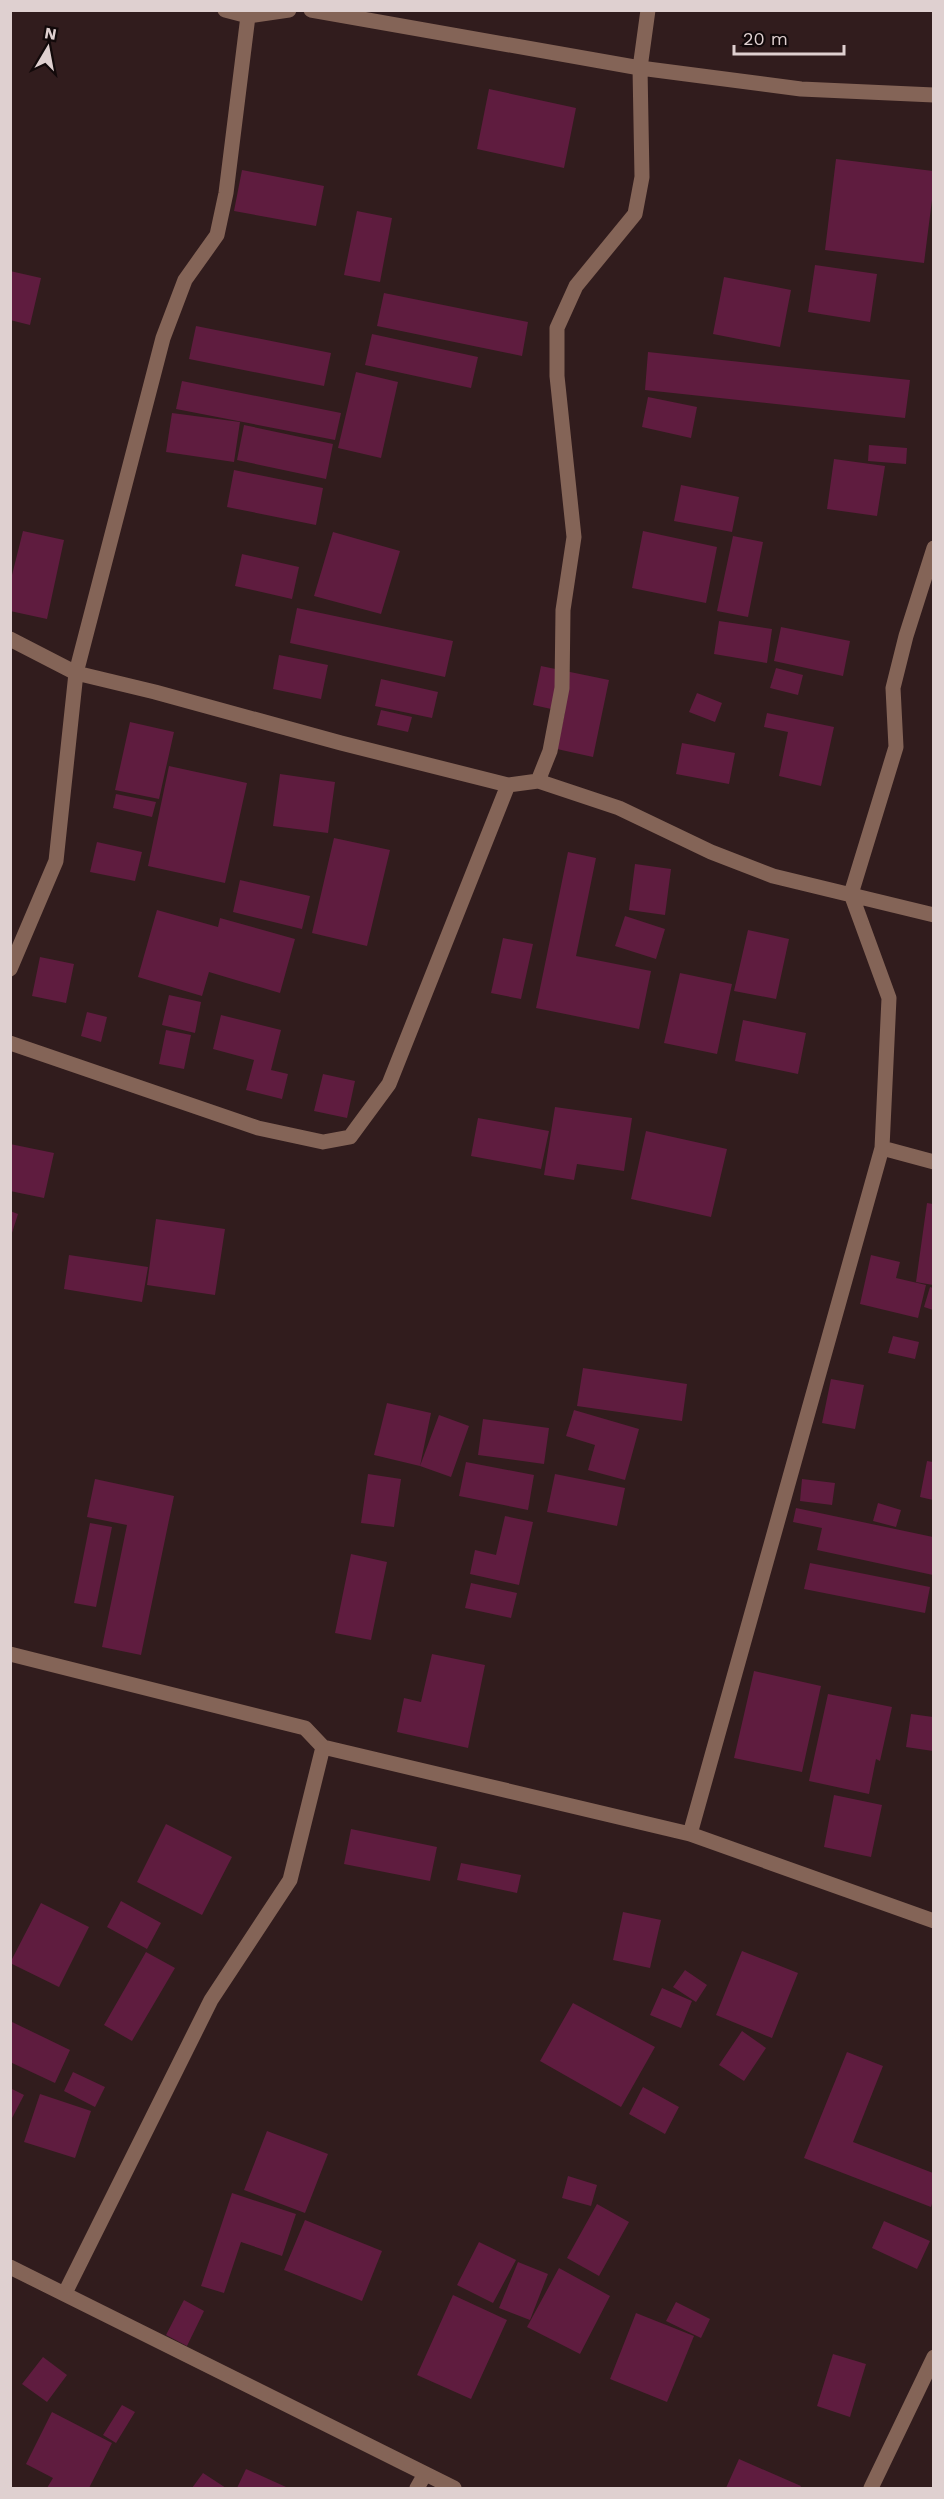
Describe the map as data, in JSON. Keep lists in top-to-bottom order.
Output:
{
  "scale_bar": "20 m",
  "north": "top"
}
